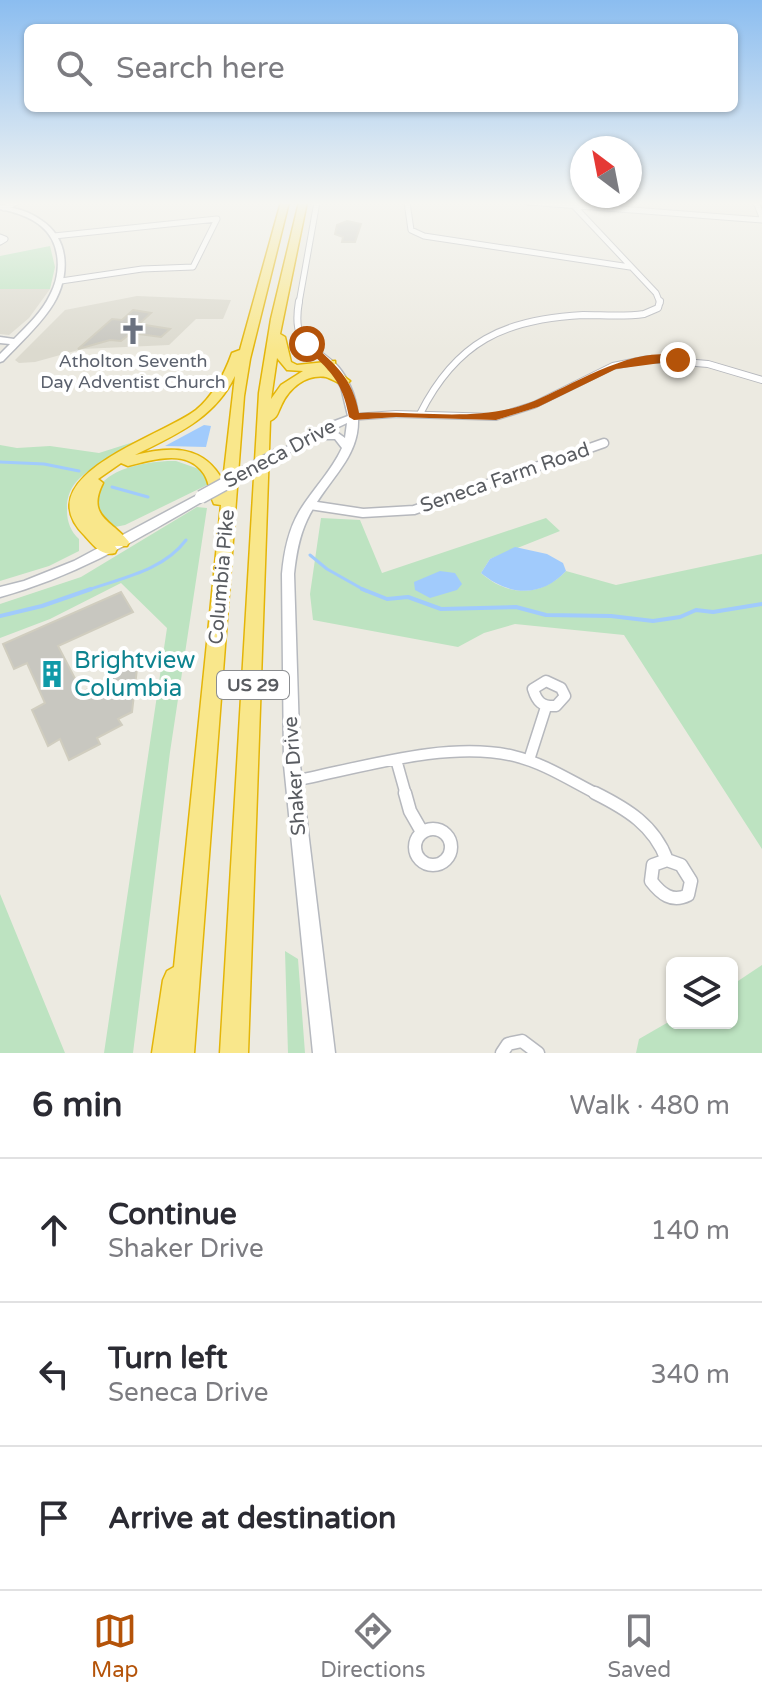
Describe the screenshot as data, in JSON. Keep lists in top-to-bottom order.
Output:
{
  "streets": {
    "highway": ["Columbia Pike", "US 29"],
    "street": ["Seneca Drive", "Seneca Farm Road", "Shaker Drive"]
  },
  "crossings": [
    ["Seneca Drive", "Shaker Drive"],
    ["Seneca Farm Road", "Shaker Drive"]
  ],
  "places": {
    "church": ["Atholton Seventh Day Adventist Church"],
    "building": ["Brightview Columbia"]
  },
  "north": "top left",
  "page": {
    "search": "Search here",
    "heading": ["6 min", "Walk · 480 m"],
    "list": [
      ["Continue", "Shaker Drive", "140 m"],
      ["Turn left", "Seneca Drive", "340 m"],
      "Arrive at destination"
    ],
    "nav": ["Map", "Directions", "Saved"]
  }
}
